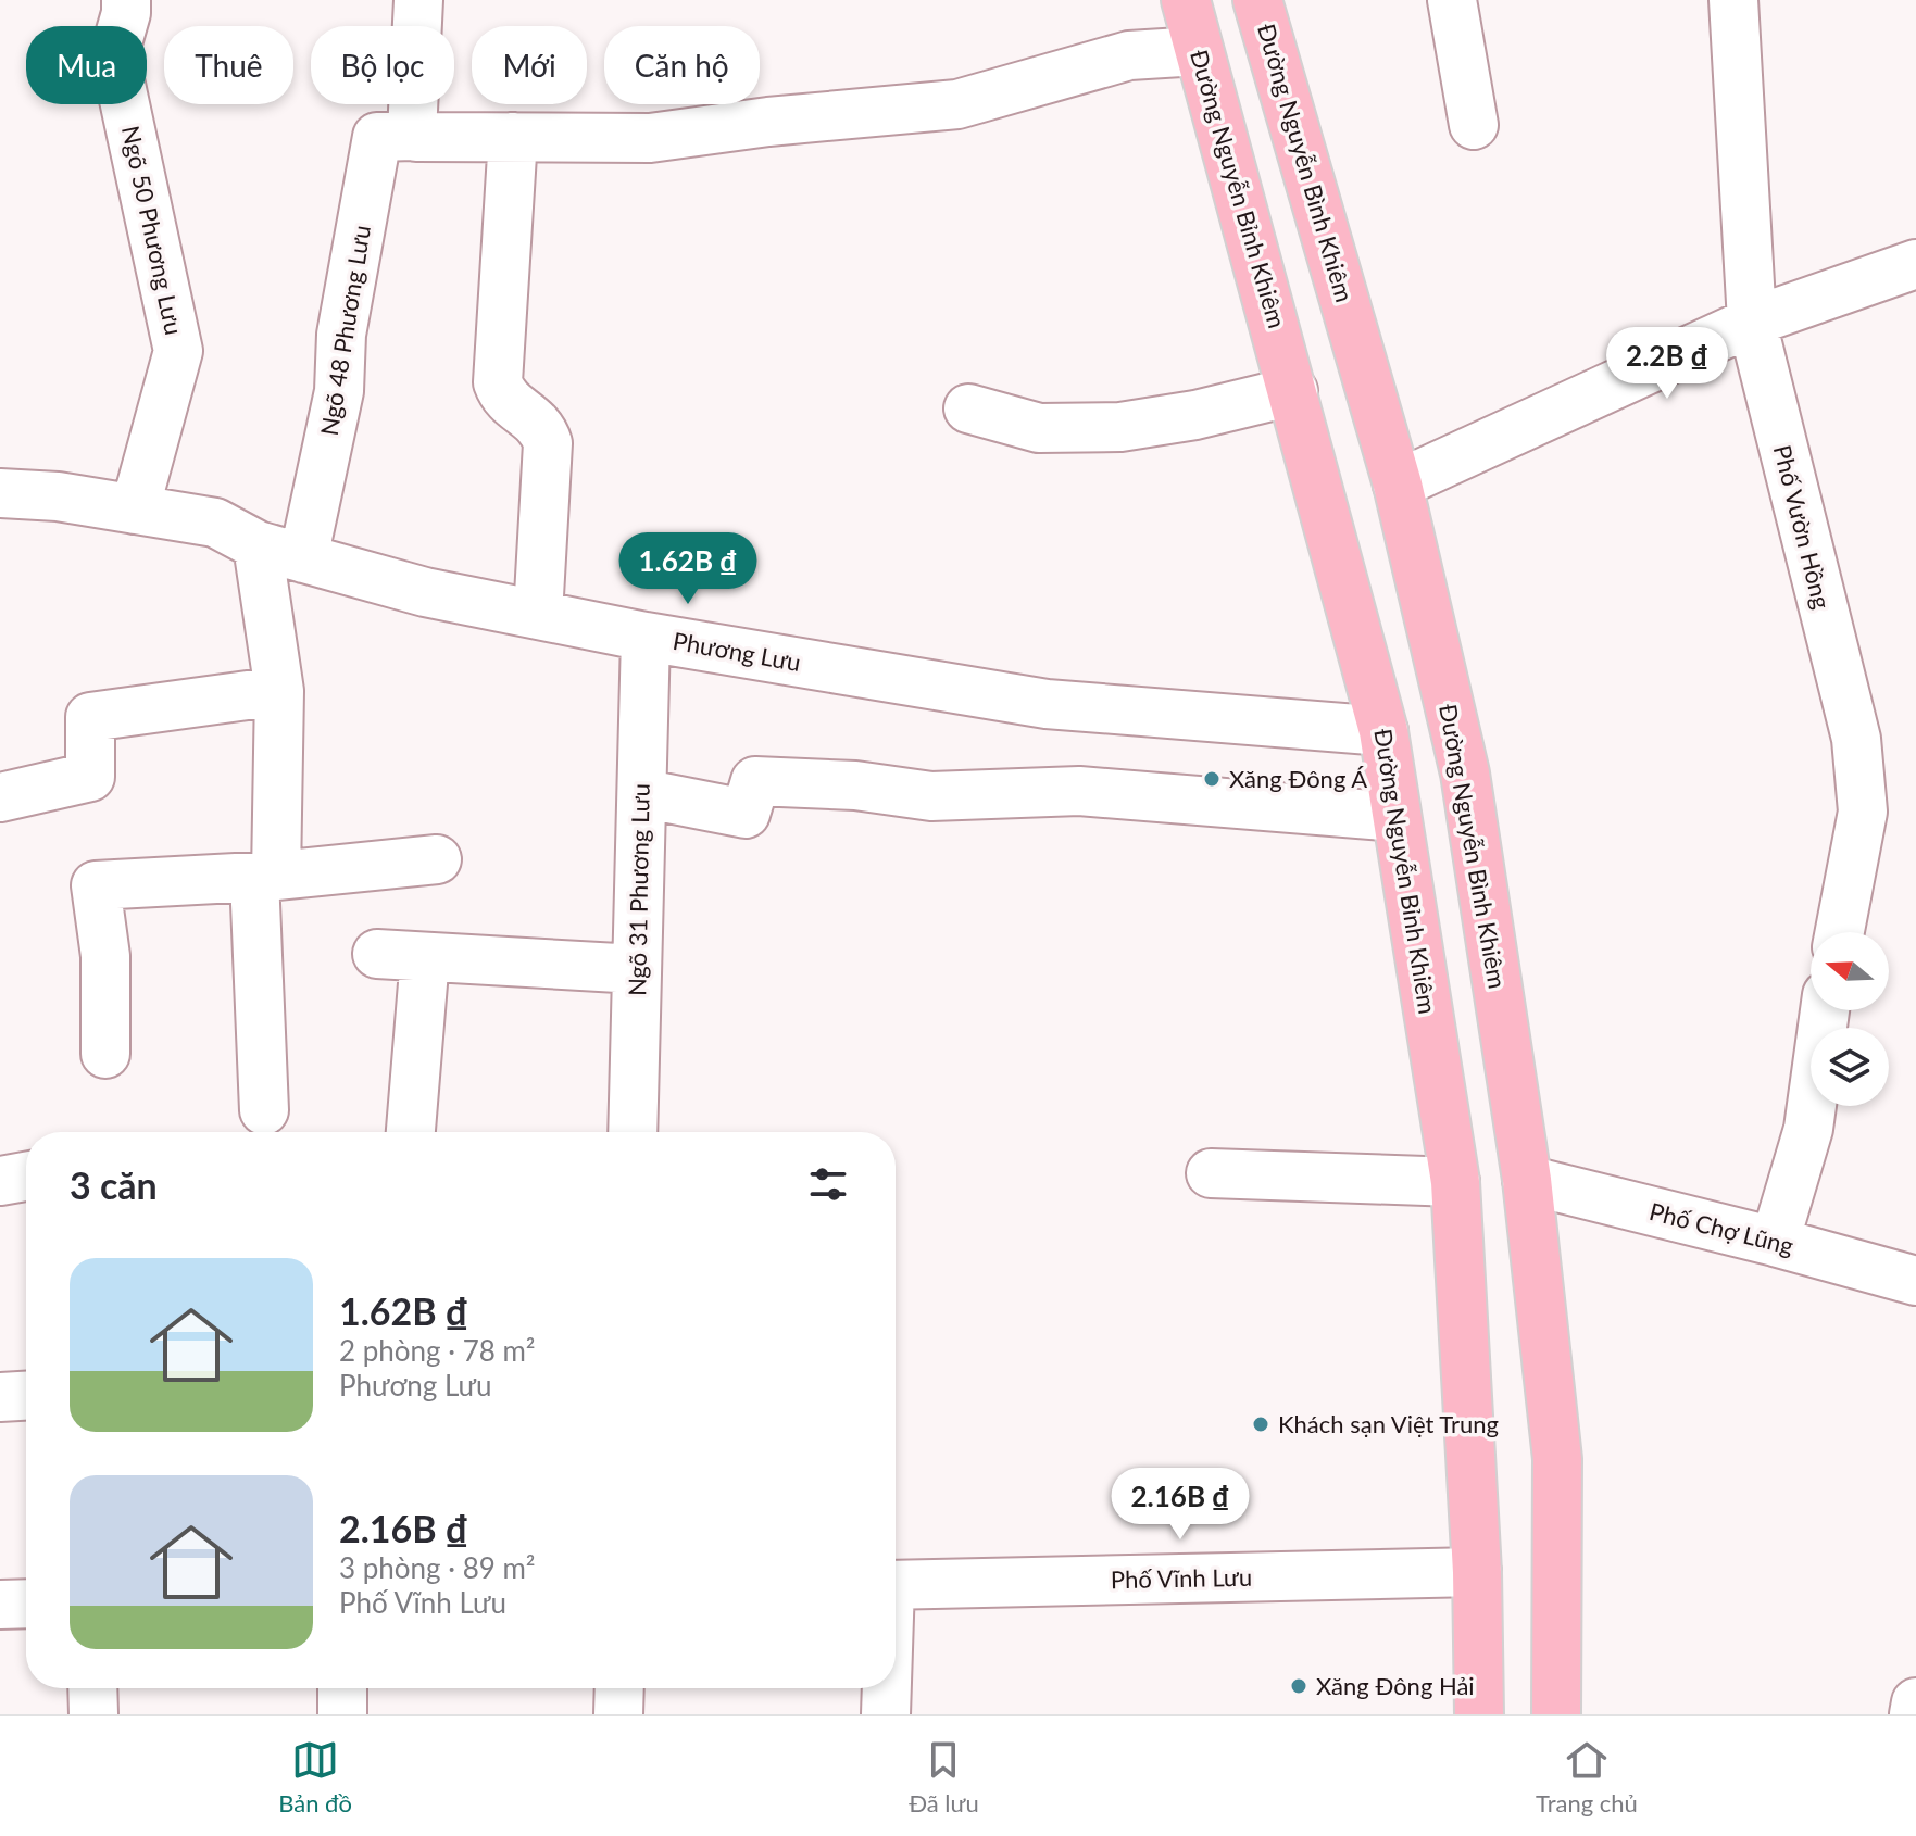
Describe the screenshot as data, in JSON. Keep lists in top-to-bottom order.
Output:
{
  "streets": {
    "highway": ["Đường Nguyễn Bình Khiêm", "Đường Nguyễn Bỉnh Khiêm"],
    "street": [
      "Ngõ 50 Phương Lưu",
      "Ngõ 48 Phương Lưu",
      "Phố Vườn Hồng",
      "Phương Lưu",
      "Ngõ 31 Phương Lưu",
      "Phố Chợ Lũng",
      "Phố Vĩnh Lưu"
    ]
  },
  "crossings": [
    ["Đường Nguyễn Bình Khiêm", "Phố Chợ Lũng"],
    ["Đường Nguyễn Bỉnh Khiêm", "Ngõ 48 Phương Lưu"],
    ["Đường Nguyễn Bỉnh Khiêm", "Phương Lưu"],
    ["Đường Nguyễn Bỉnh Khiêm", "Phố Vĩnh Lưu"],
    ["Ngõ 50 Phương Lưu", "Phương Lưu"],
    ["Ngõ 48 Phương Lưu", "Phương Lưu"],
    ["Phương Lưu", "Ngõ 31 Phương Lưu"]
  ],
  "places": ["Xăng Đông Á", "Khách sạn Việt Trung", "Xăng Đông Hải"],
  "north": "left",
  "page": {
    "chip": [
      "Mua",
      "Thuê",
      "Bộ lọc",
      "Mới",
      "Căn hộ"
    ],
    "price": ["2.2B ₫", "1.62B ₫", "2.16B ₫"],
    "heading": "3 căn",
    "list": [
      {
        "name": "1.62B ₫",
        "note": "2 phòng · 78 m² · Phương Lưu"
      },
      {
        "name": "2.16B ₫",
        "note": "3 phòng · 89 m² · Phố Vĩnh Lưu"
      }
    ],
    "tabs": ["Bản đồ", "Đã lưu", "Trang chủ"]
  }
}
